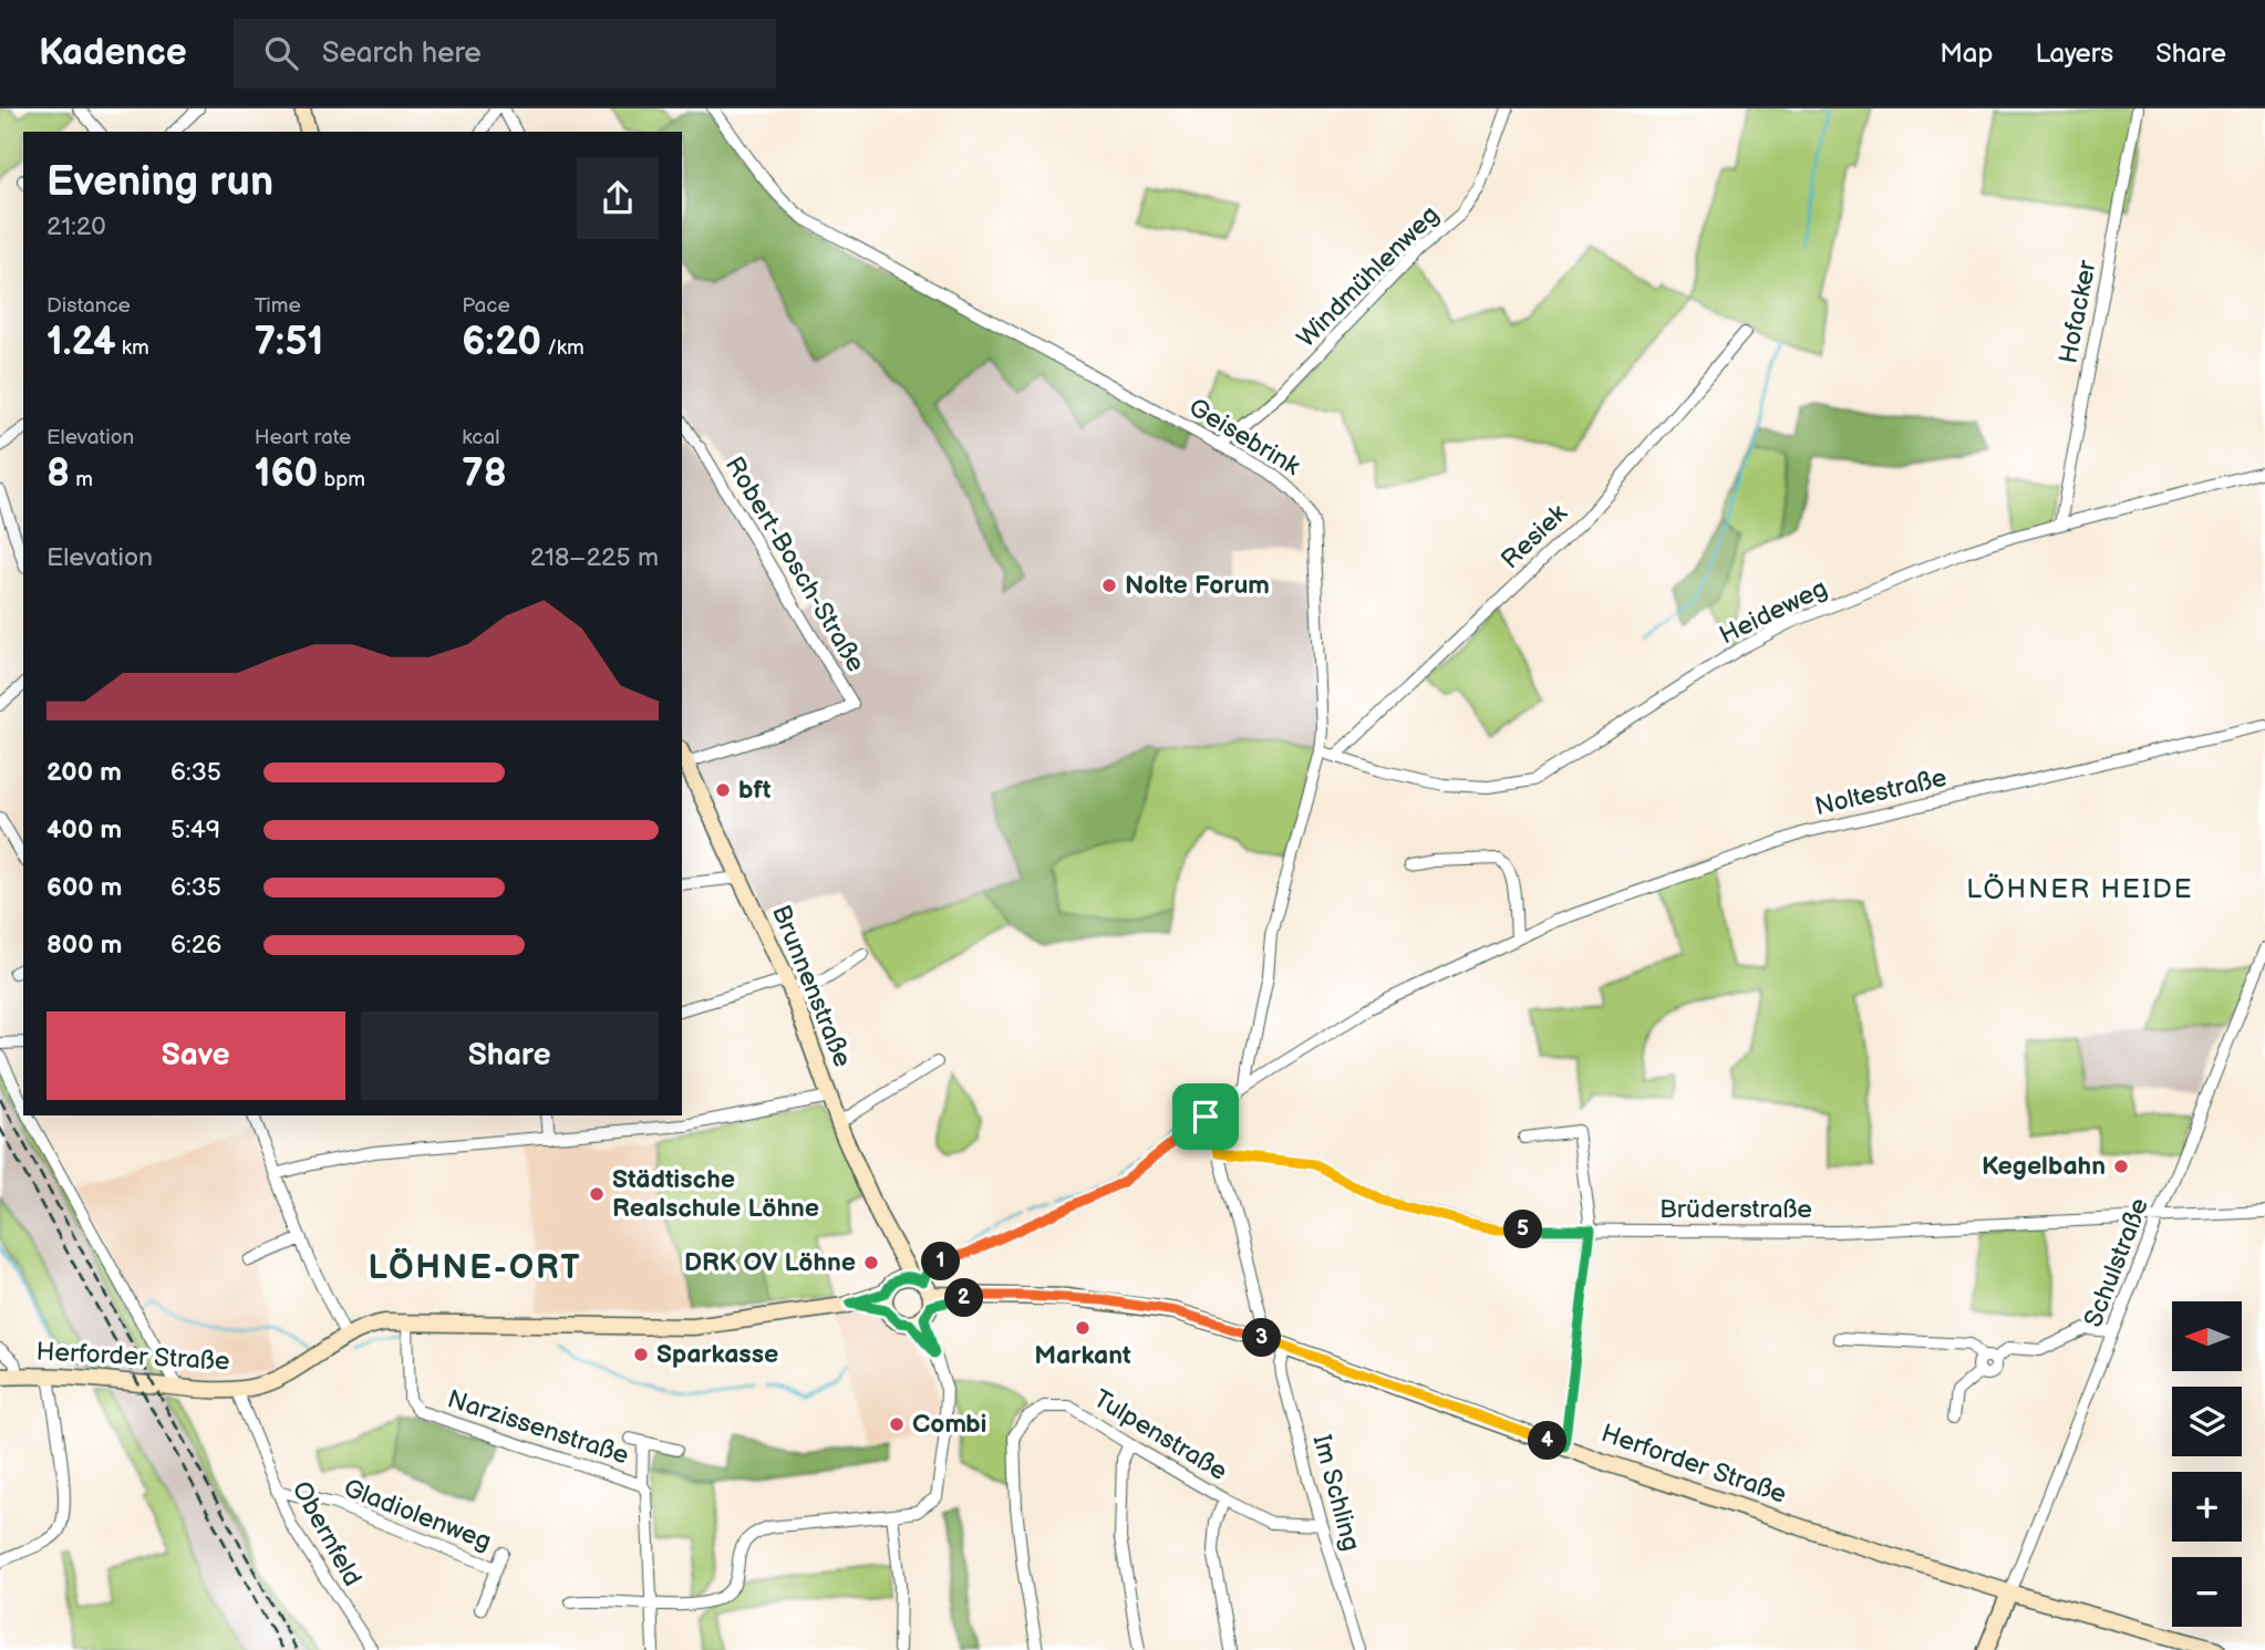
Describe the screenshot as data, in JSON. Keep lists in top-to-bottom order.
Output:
{
  "streets": {
    "main road": ["Brunnenstraße", "Herforder Straße"],
    "street": [
      "Windmühlenweg",
      "Hofacker",
      "Geisebrink",
      "Resiek",
      "Robert-Bosch-Straße",
      "Heideweg",
      "Noltestraße",
      "Brüderstraße",
      "Schulstraße",
      "Narzissenstraße",
      "Tulpenstraße",
      "Im Schling",
      "Gladiolenweg",
      "Obernfeld"
    ]
  },
  "crossings": [
    ["Windmühlenweg", "Geisebrink"],
    ["Hofacker", "Heideweg"],
    ["Geisebrink", "Heideweg"],
    ["Geisebrink", "Noltestraße"],
    ["Resiek", "Heideweg"],
    ["Robert-Bosch-Straße", "Brunnenstraße"],
    ["Noltestraße", "Brunnenstraße"],
    ["Noltestraße", "Herforder Straße"],
    ["Brunnenstraße", "Herforder Straße"],
    ["Brüderstraße", "Schulstraße"],
    ["Schulstraße", "Herforder Straße"],
    ["Herforder Straße", "Narzissenstraße"],
    ["Herforder Straße", "Im Schling"],
    ["Herforder Straße", "Obernfeld"],
    ["Tulpenstraße", "Im Schling"],
    ["Gladiolenweg", "Obernfeld"]
  ],
  "districts": ["LÖHNER HEIDE", "LÖHNE-ORT"],
  "places": [
    "Nolte Forum",
    "bft",
    "Kegelbahn",
    "Städtische Realschule Löhne",
    "DRK OV Löhne",
    "Markant",
    "Sparkasse",
    "Combi"
  ],
  "north": "left",
  "page": {
    "header": "Kadence",
    "search": "Search here",
    "nav": ["Map", "Layers", "Share"],
    "heading": ["Evening run", "21:20"],
    "stats": [
      ["Distance", "1.24 km"],
      ["Time", "7:51"],
      ["Pace", "6:20 /km"],
      ["Elevation", "8 m"],
      ["Heart rate", "160 bpm"],
      ["kcal", "78"]
    ],
    "chart": ["Elevation", "218–225 m"],
    "list": [
      {
        "name": "200 m",
        "note": "6:35"
      },
      {
        "name": "400 m",
        "note": "5:49"
      },
      {
        "name": "600 m",
        "note": "6:35"
      },
      {
        "name": "800 m",
        "note": "6:26"
      }
    ],
    "buttons": ["Save", "Share"],
    "pins": [
      "5",
      "1",
      "2",
      "3",
      "4"
    ],
    "map_buttons": ["+", "−"]
  }
}
